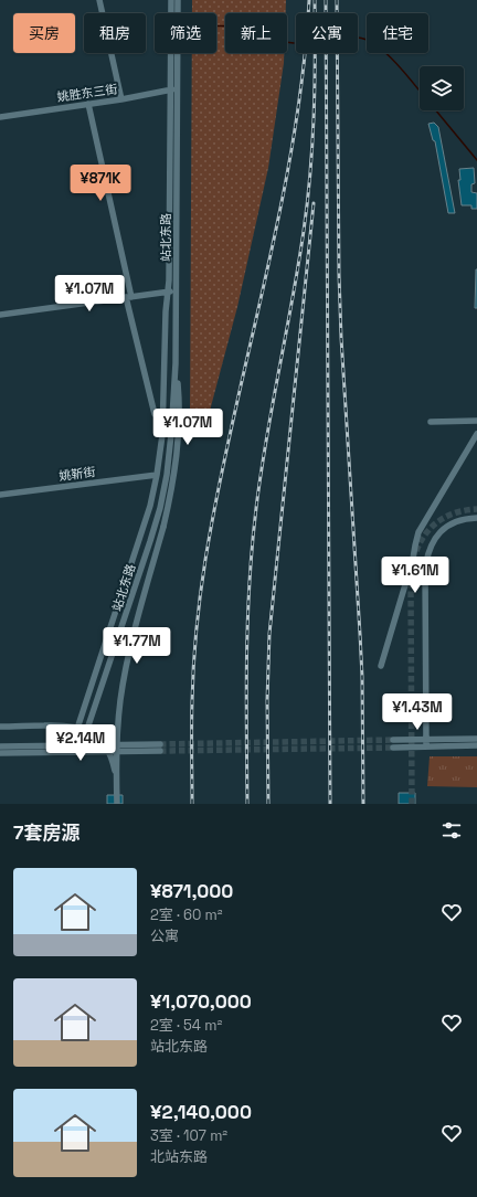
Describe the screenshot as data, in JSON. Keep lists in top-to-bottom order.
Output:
{
  "streets": {
    "street": ["姚胜东三街", "站北东路", "姚靳街"]
  },
  "crossings": [
    ["姚胜东三街", "站北东路"],
    ["站北东路", "姚靳街"]
  ],
  "page": {
    "chip": [
      "买房",
      "租房",
      "筛选",
      "新上",
      "公寓",
      "住宅"
    ],
    "price": [
      "¥871K",
      "¥1.07M",
      "¥1.07M",
      "¥1.61M",
      "¥1.77M",
      "¥1.43M",
      "¥2.14M"
    ],
    "heading": "7套房源",
    "list": [
      {
        "name": "¥871,000",
        "note": "2室 · 60 m² · 公寓"
      },
      {
        "name": "¥1,070,000",
        "note": "2室 · 54 m² · 站北东路"
      },
      {
        "name": "¥2,140,000",
        "note": "3室 · 107 m² · 北站东路"
      }
    ]
  }
}
